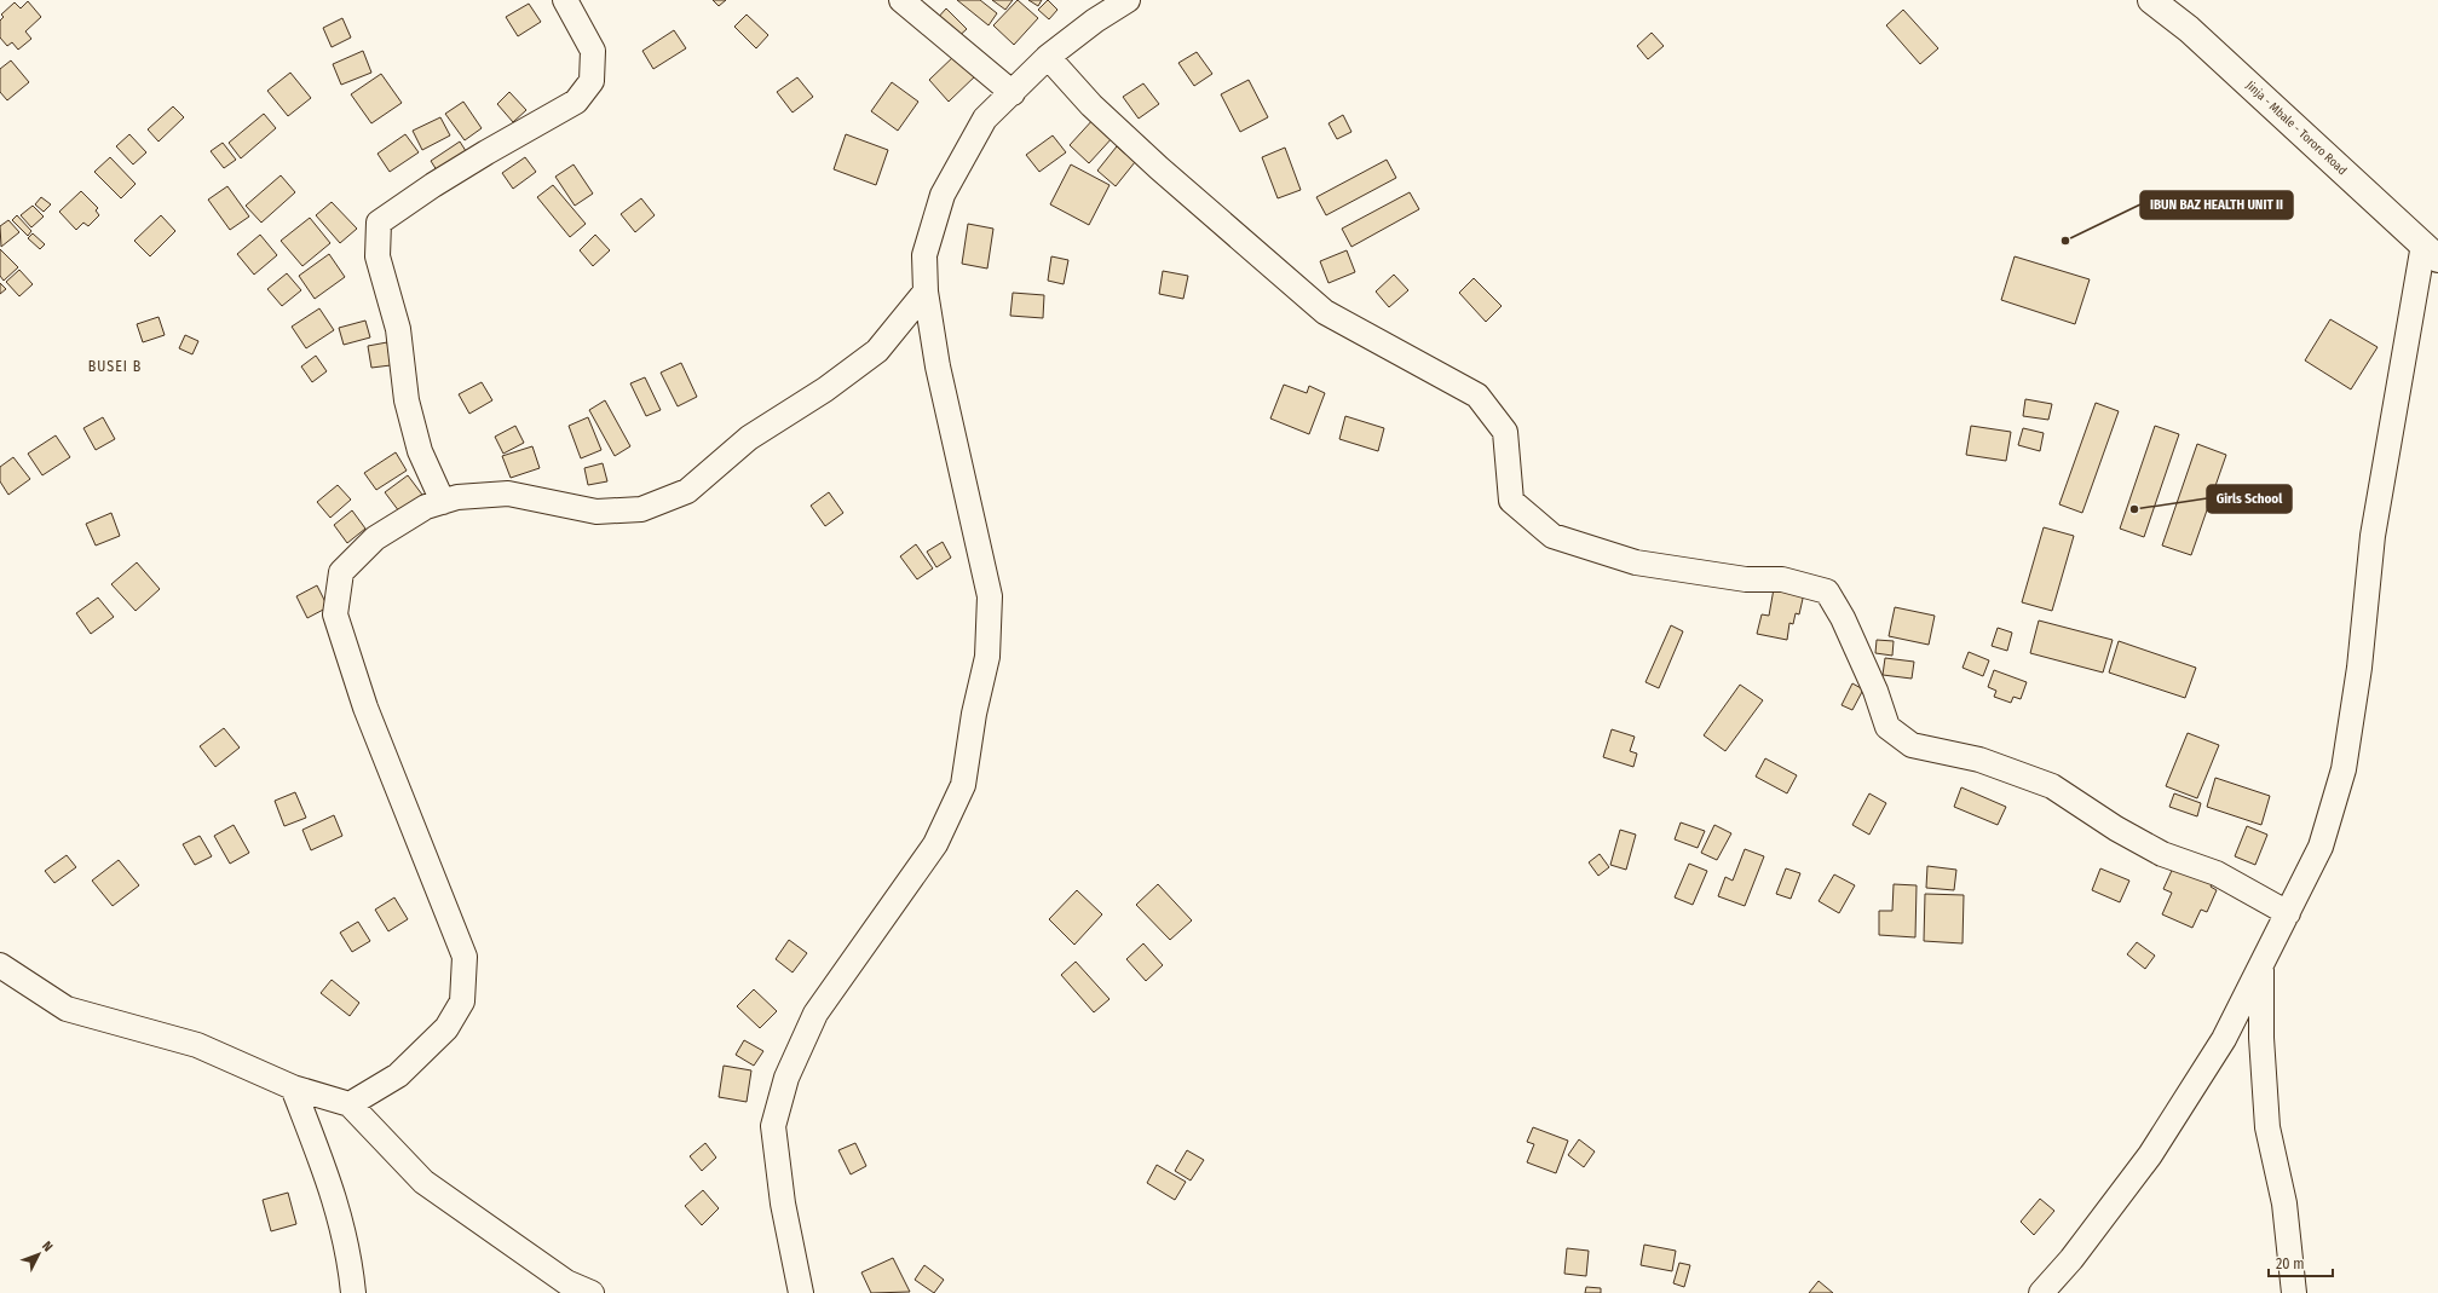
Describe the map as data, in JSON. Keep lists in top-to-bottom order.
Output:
{
  "streets": {
    "main road": ["Jinja - Mbale - Tororo Road"]
  },
  "districts": ["BUSEI B"],
  "places": ["IBUN BAZ HEALTH UNIT II", "Girls School"],
  "scale_bar": "20 m",
  "north": "top right"
}
